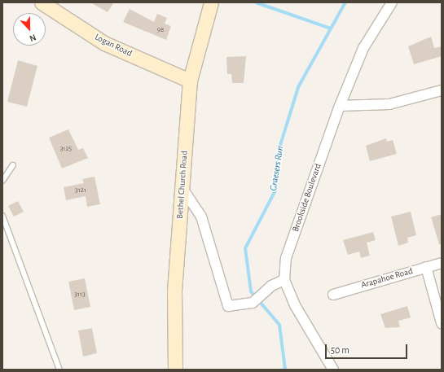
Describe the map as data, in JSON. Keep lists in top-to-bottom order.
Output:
{
  "streets": {
    "street": [
      "Logan Road",
      "Bethel Church Road",
      "Brookside Boulevard",
      "Arapahoe Road"
    ]
  },
  "crossings": [
    ["Logan Road", "Bethel Church Road"]
  ],
  "water": ["Graesers Run"],
  "house_numbers": [
    "98",
    "3125",
    "3121",
    "3113"
  ],
  "scale_bar": "50 m",
  "north": "bottom"
}
